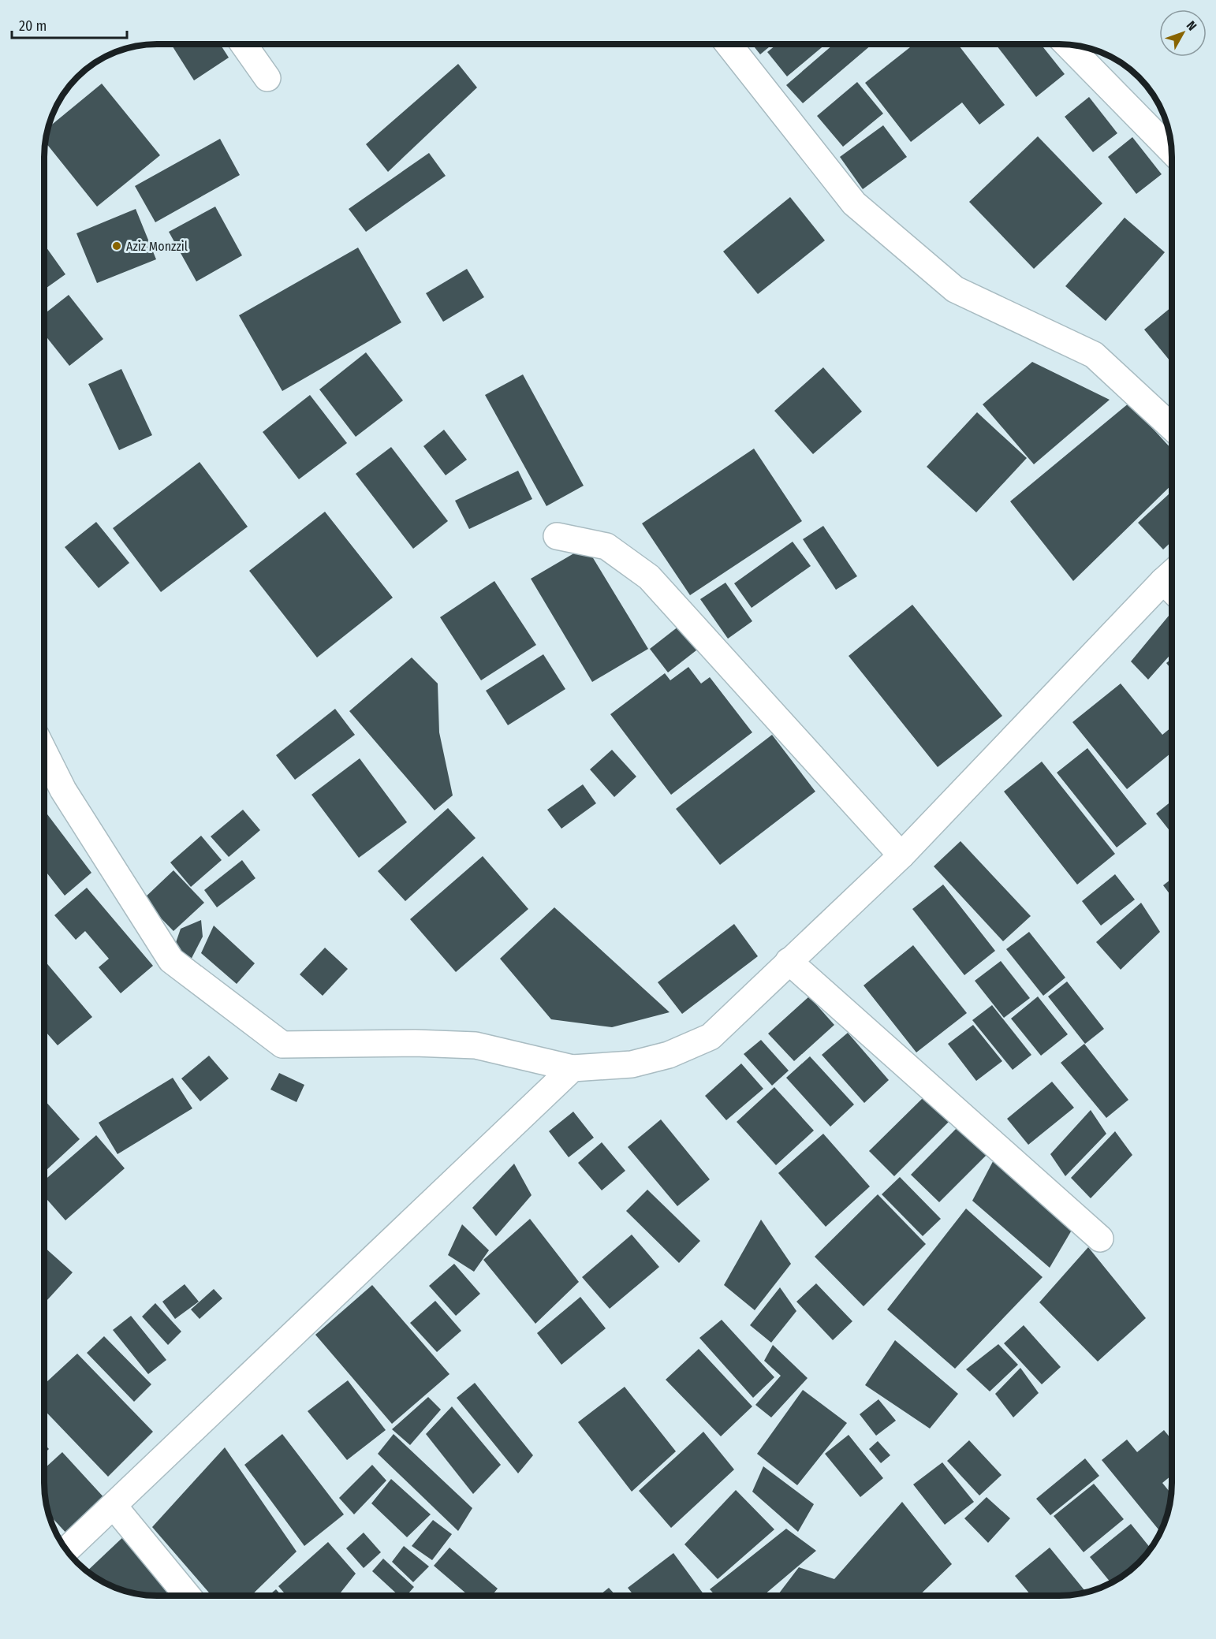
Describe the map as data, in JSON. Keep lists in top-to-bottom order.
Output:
{
  "places": ["Aziz Monzzil"],
  "scale_bar": "20 m",
  "north": "top right"
}
